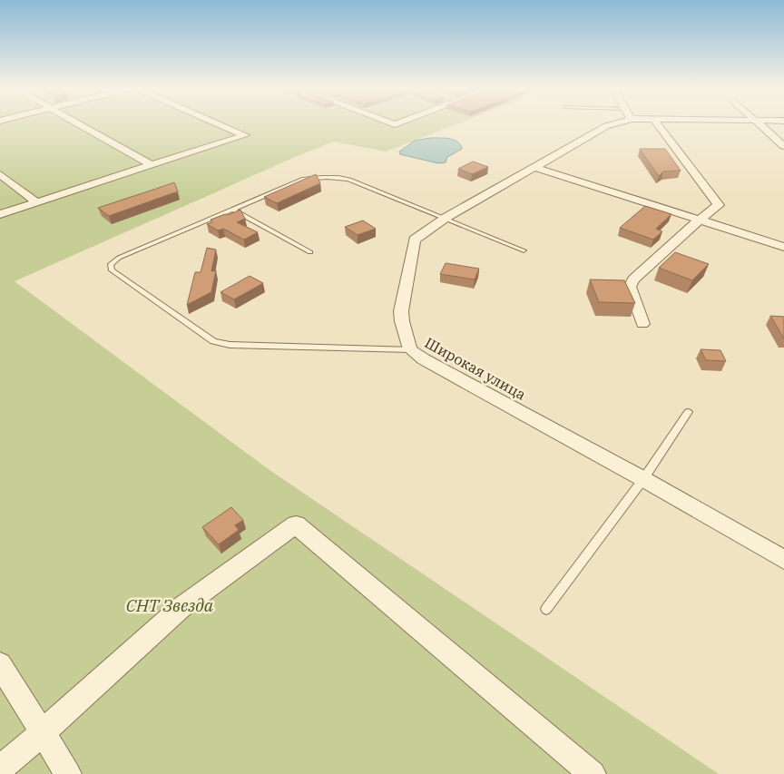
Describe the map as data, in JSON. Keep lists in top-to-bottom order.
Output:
{
  "streets": {
    "street": ["Широкая улица"]
  },
  "parks": ["СНТ Звезда"]
}
